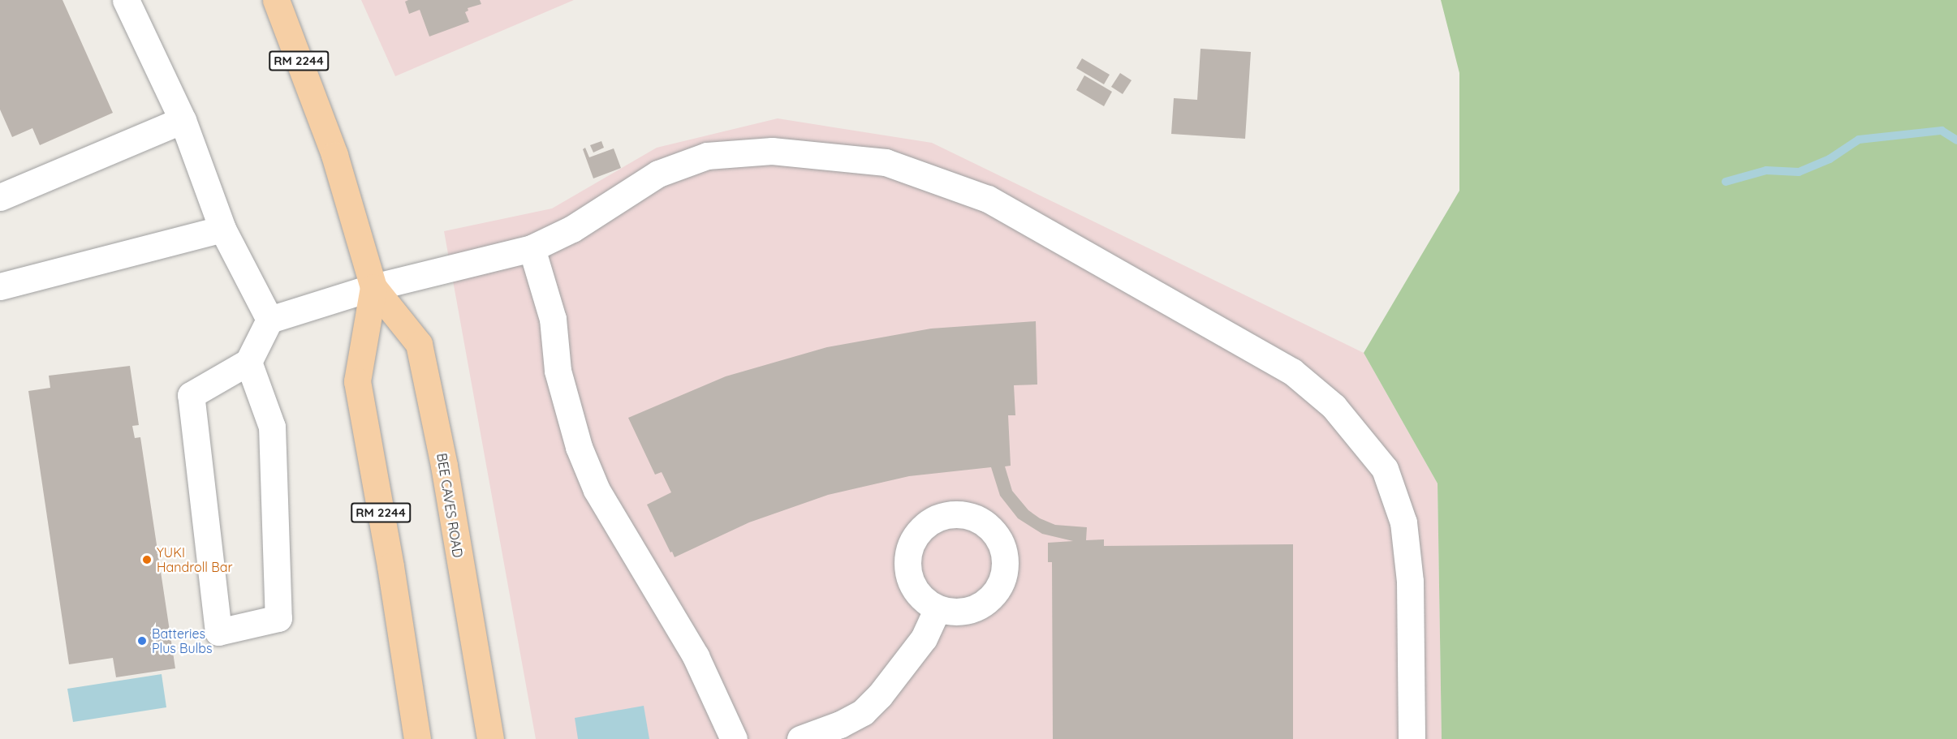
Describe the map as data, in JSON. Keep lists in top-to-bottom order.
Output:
{
  "streets": {
    "main road": ["RM 2244", "BEE CAVES ROAD"]
  },
  "places": ["YUKI Handroll Bar", "Batteries Plus Bulbs"]
}
